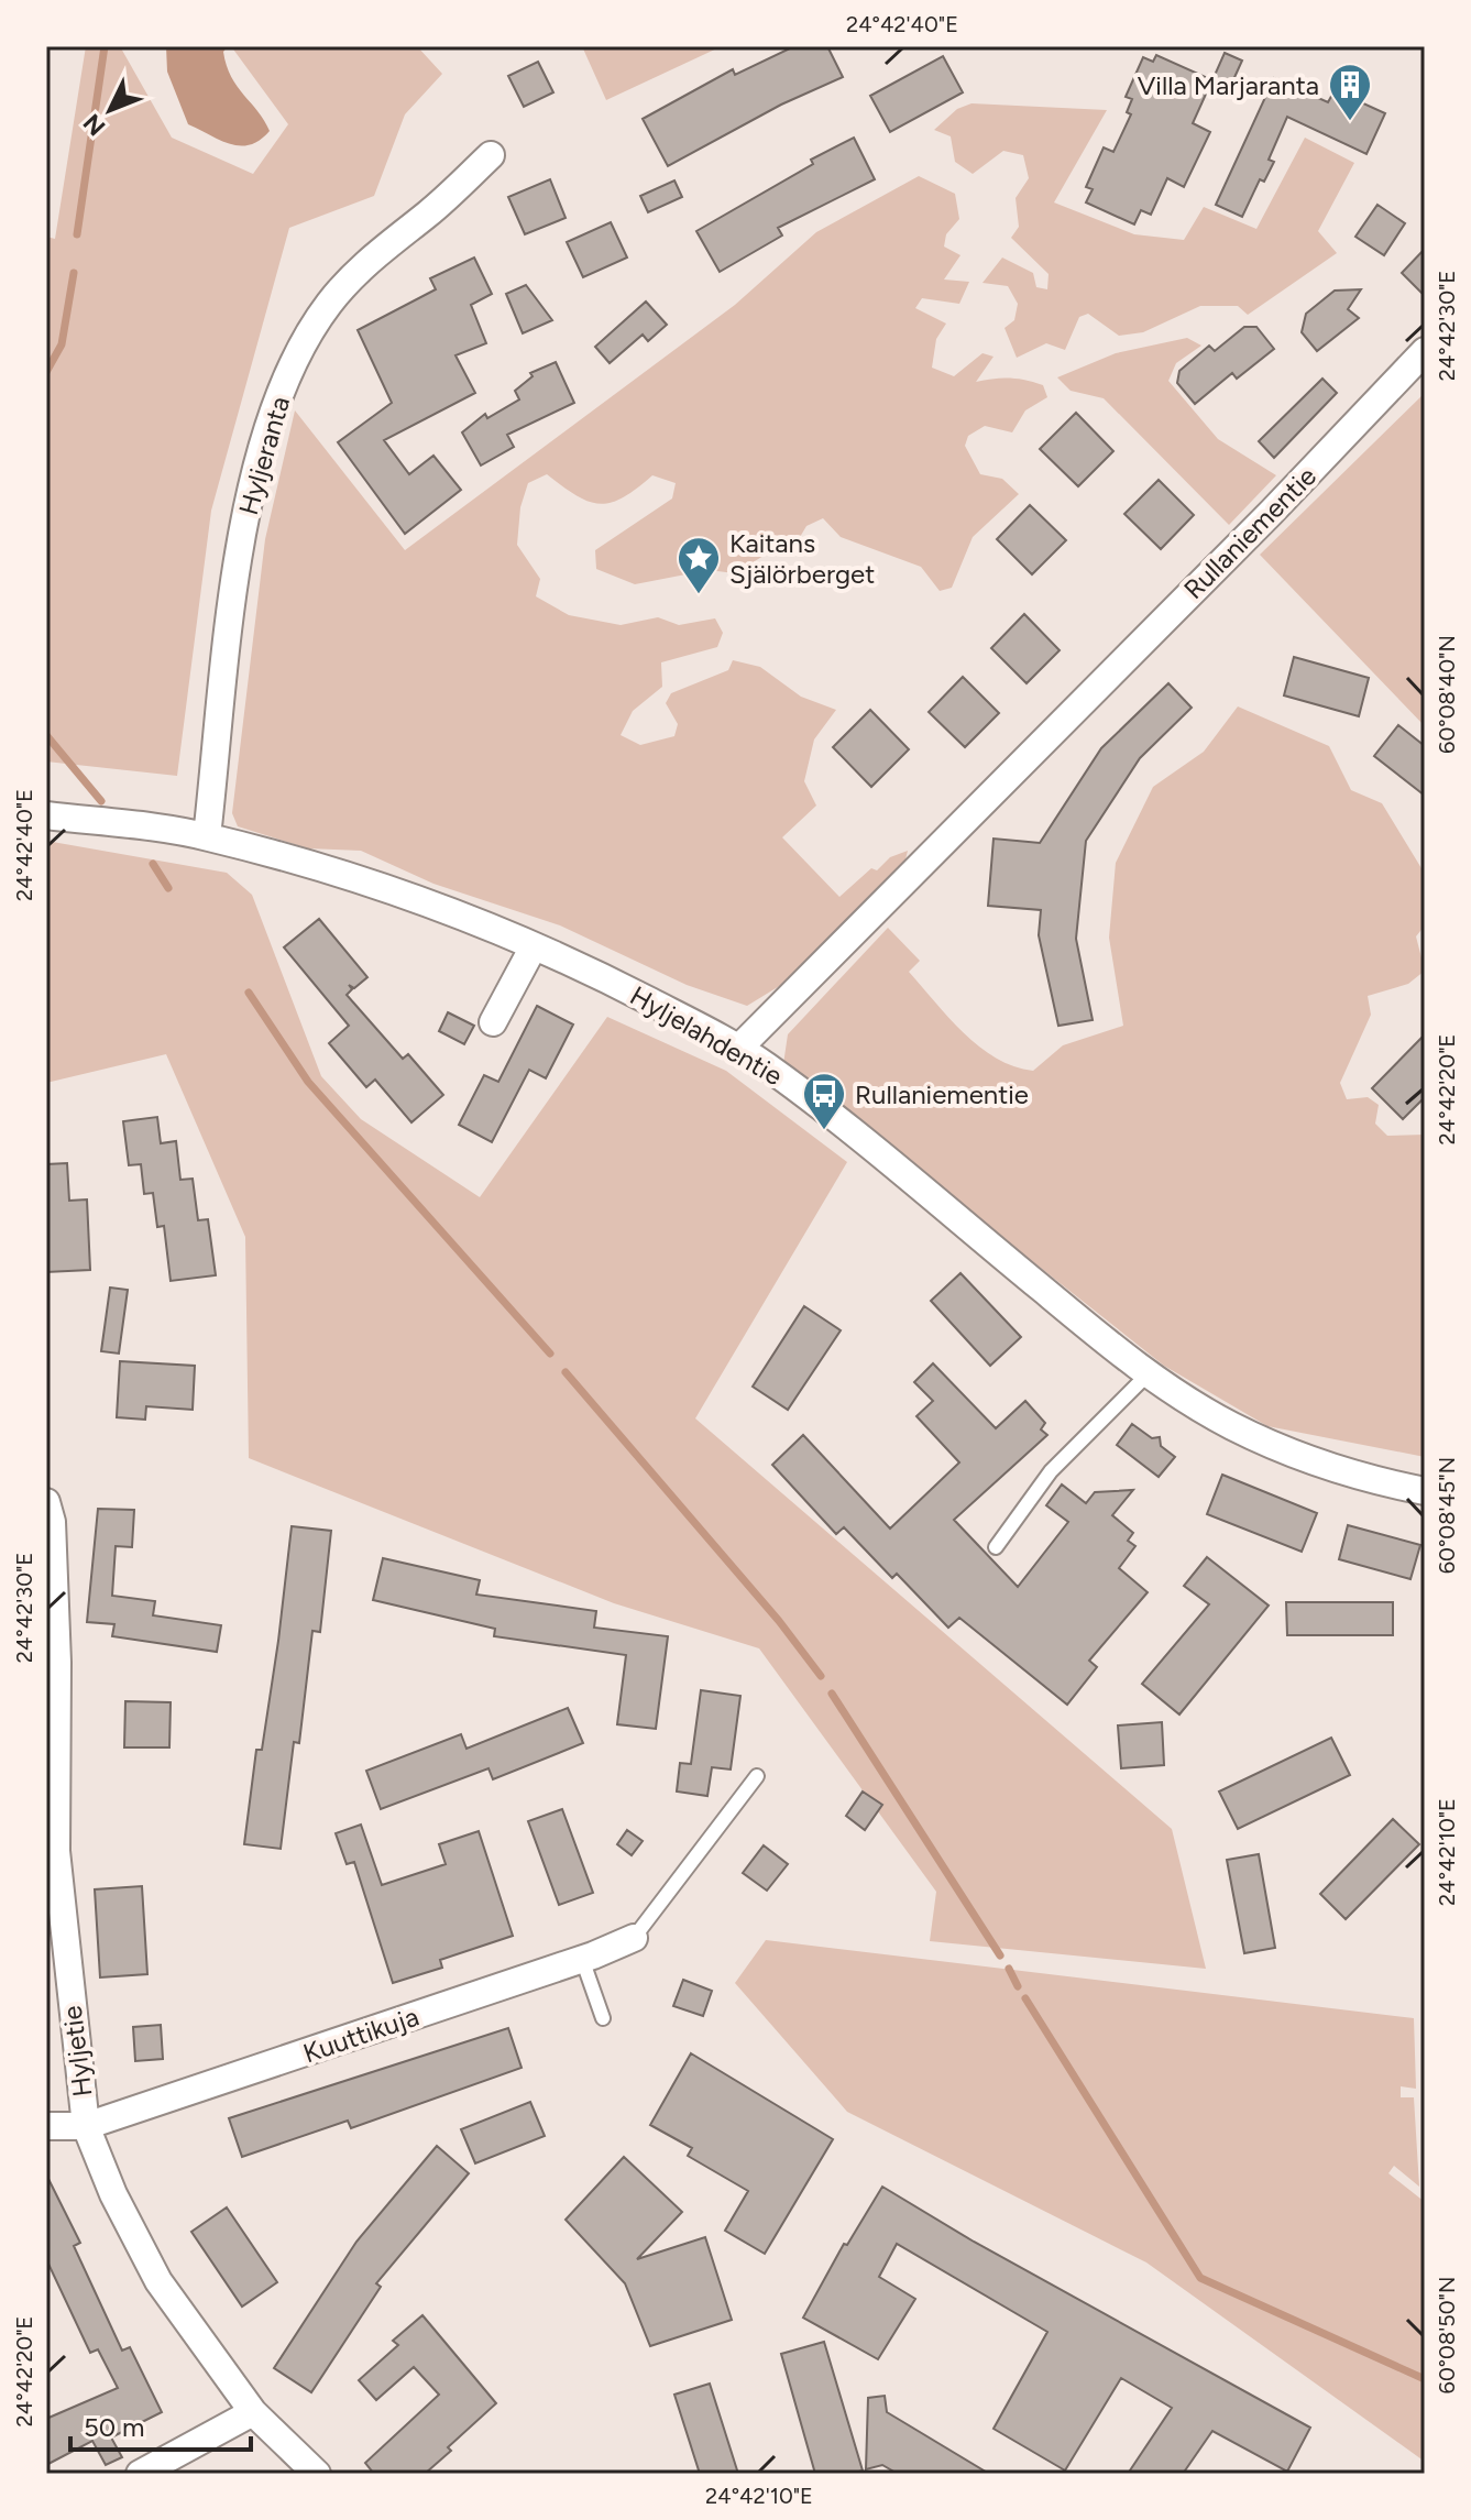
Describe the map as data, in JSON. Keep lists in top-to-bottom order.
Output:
{
  "streets": {
    "street": [
      "Hyljeranta",
      "Rullaniementie",
      "Hyljelahdentie",
      "Kuuttikuja",
      "Hyljetie"
    ]
  },
  "crossings": [
    ["Hyljeranta", "Hyljelahdentie"],
    ["Rullaniementie", "Hyljelahdentie"],
    ["Kuuttikuja", "Hyljetie"]
  ],
  "places": {
    "building": ["Villa Marjaranta"],
    "place": ["Kaitans Själörberget"],
    "bus stop": ["Rullaniementie"]
  },
  "scale_bar": "50 m",
  "north": "bottom left",
  "coordinates": [
    "24°42'40\"E",
    "24°42'30\"E",
    "60°08'40\"N",
    "24°42'20\"E",
    "60°08'45\"N",
    "24°42'10\"E",
    "60°08'50\"N"
  ]
}
